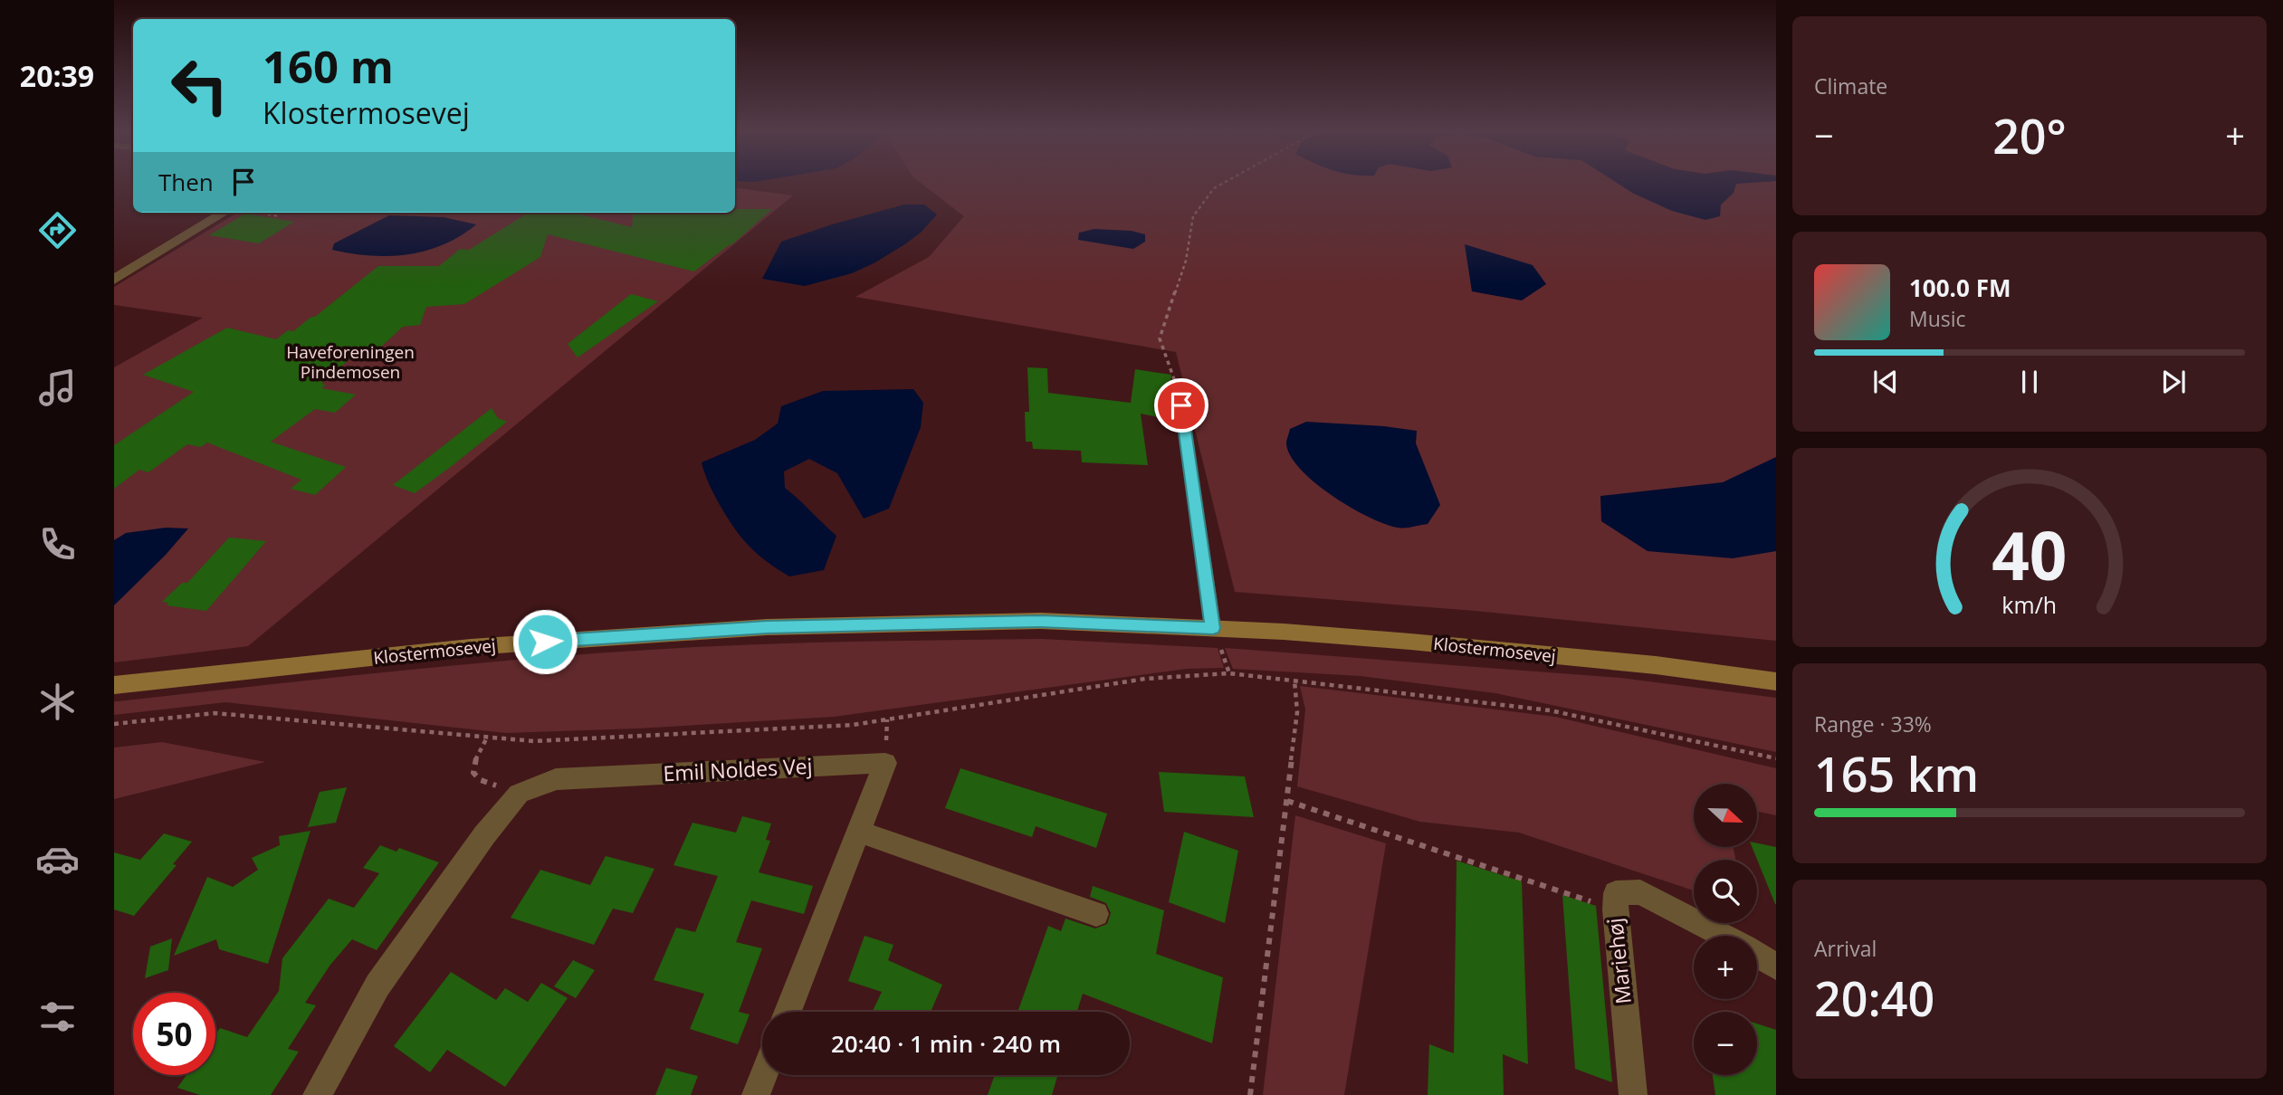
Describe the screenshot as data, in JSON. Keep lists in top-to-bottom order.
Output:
{
  "streets": {
    "main road": ["Klostermosevej"],
    "street": ["Emil Noldes Vej", "Mariehøj"]
  },
  "parks": ["Haveforeningen Pindemosen"],
  "north": "right",
  "page": {
    "tabs": "20:39",
    "tile": [
      "Climate",
      ["Range · 33%", "165 km"],
      ["Arrival", "20:40"]
    ],
    "turn": ["160 m", "Klostermosevej"],
    "heat": ["−", "20°", "+"],
    "then": "Then",
    "song": ["100.0 FM", "Music"],
    "map_buttons": ["+", "−"],
    "limit": "50",
    "trip": "20:40 · 1 min · 240 m",
    "gauge": ["40", "km/h"]
  }
}
